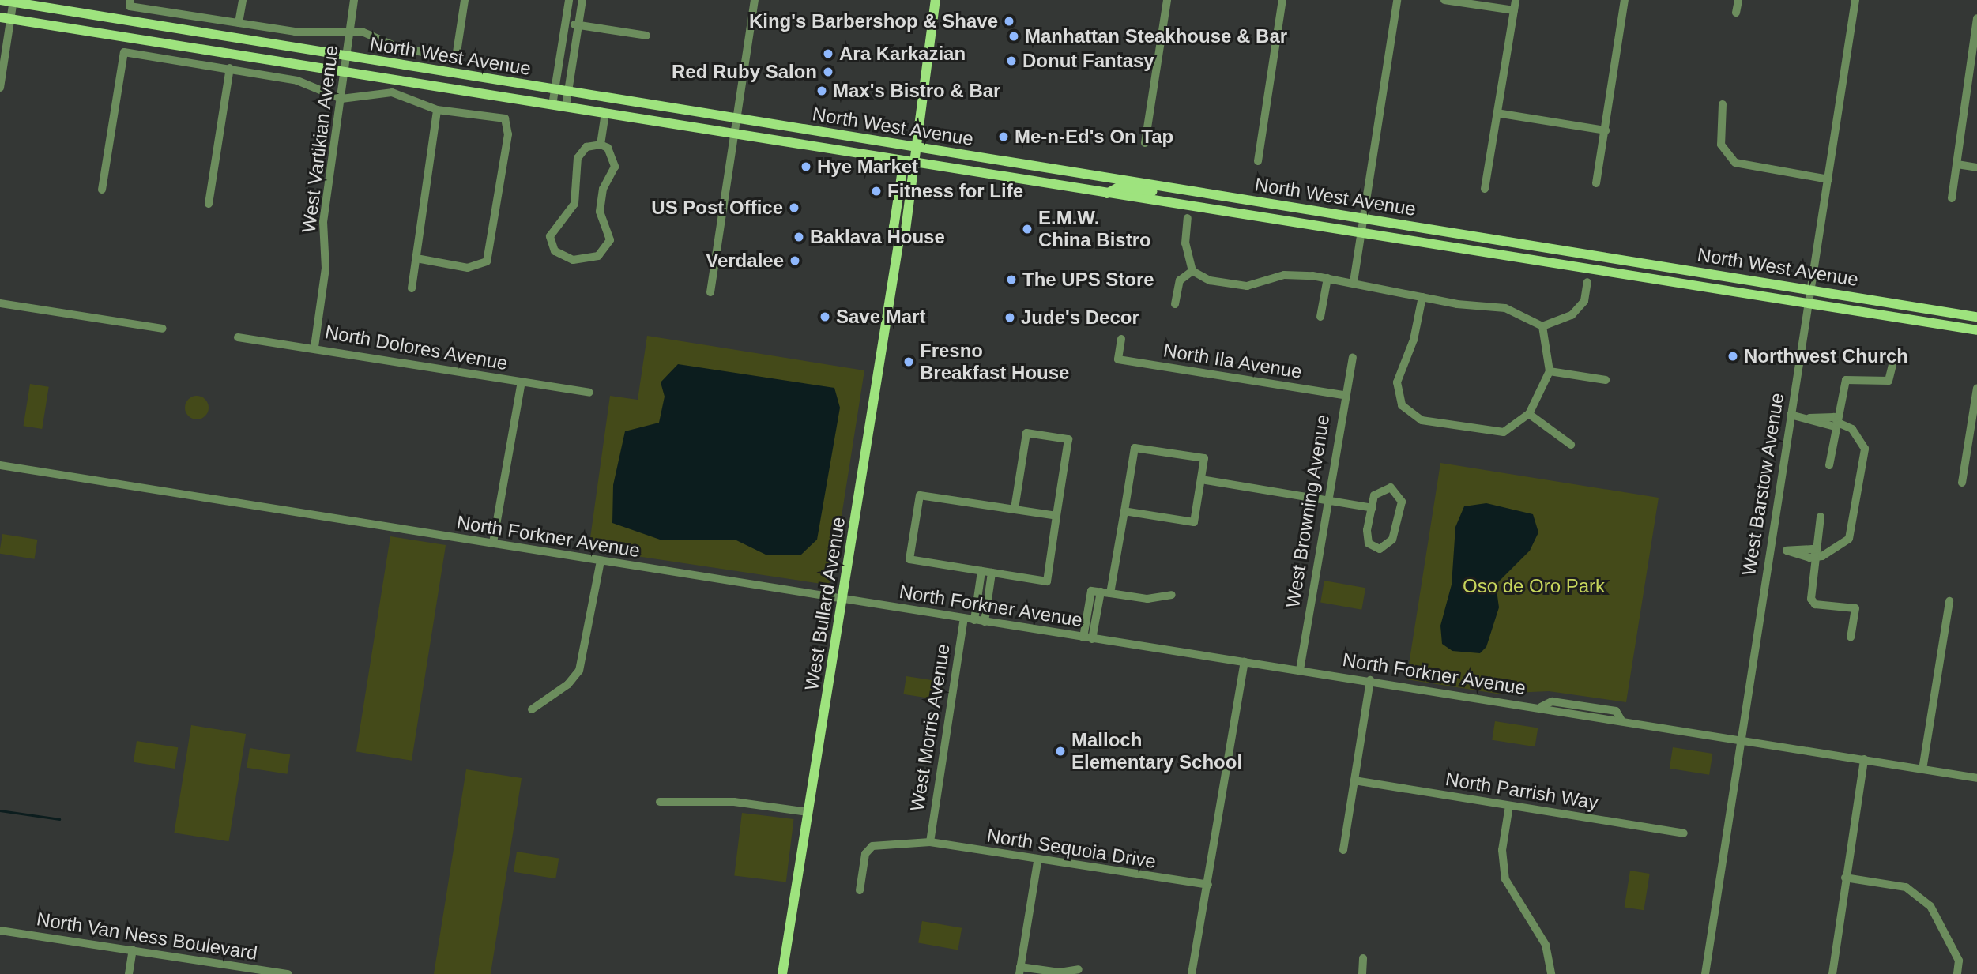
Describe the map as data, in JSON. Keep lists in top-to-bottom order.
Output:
{
  "streets": {
    "main road": ["North West Avenue", "West Bullard Avenue"],
    "street": [
      "West Vartikian Avenue",
      "North Dolores Avenue",
      "North Ila Avenue",
      "West Barstow Avenue",
      "West Browning Avenue",
      "North Forkner Avenue",
      "West Morris Avenue",
      "North Parrish Way",
      "North Sequoia Drive",
      "North Van Ness Boulevard"
    ]
  },
  "crossings": [
    ["North West Avenue", "West Vartikian Avenue"],
    ["North West Avenue", "West Barstow Avenue"],
    ["North West Avenue", "West Bullard Avenue"],
    ["West Vartikian Avenue", "North Dolores Avenue"],
    ["North Ila Avenue", "West Browning Avenue"],
    ["West Barstow Avenue", "North Forkner Avenue"],
    ["West Browning Avenue", "North Forkner Avenue"],
    ["North Forkner Avenue", "West Bullard Avenue"],
    ["North Forkner Avenue", "West Morris Avenue"],
    ["West Morris Avenue", "North Sequoia Drive"]
  ],
  "parks": ["Oso de Oro Park"],
  "places": [
    "King's Barbershop & Shave",
    "Manhattan Steakhouse & Bar",
    "Ara Karkazian",
    "Donut Fantasy",
    "Red Ruby Salon",
    "Max's Bistro & Bar",
    "Me-n-Ed's On Tap",
    "Hye Market",
    "Fitness for Life",
    "US Post Office",
    "E.M.W. China Bistro",
    "Baklava House",
    "Verdalee",
    "The UPS Store",
    "Save Mart",
    "Jude's Decor",
    "Northwest Church",
    "Fresno Breakfast House",
    "Malloch Elementary School"
  ]
}
